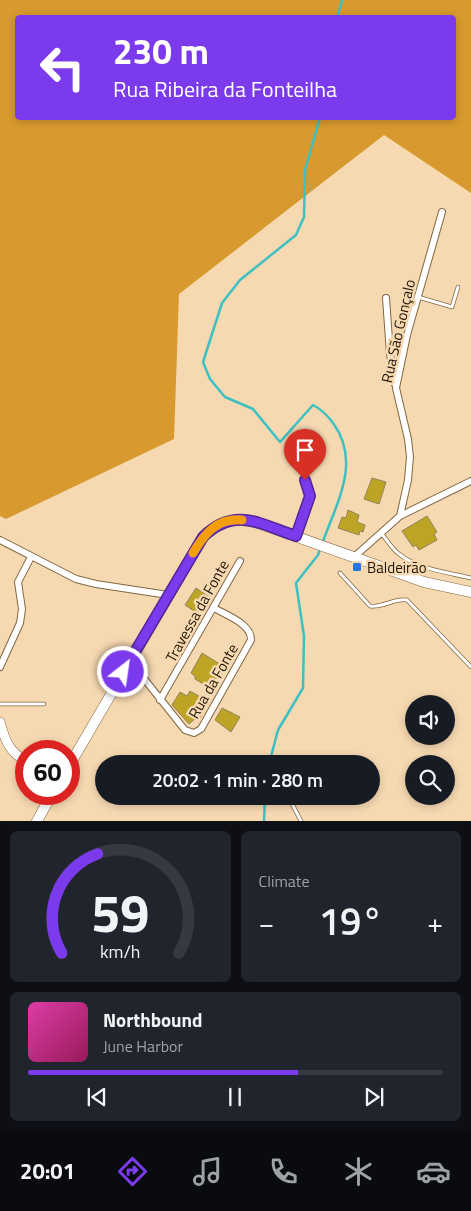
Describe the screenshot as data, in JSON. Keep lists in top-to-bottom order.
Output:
{
  "streets": {
    "street": ["Rua São Gonçalo", "Travessa da Fonte", "Rua da Fonte"]
  },
  "crossings": [
    ["Travessa da Fonte", "Rua da Fonte"]
  ],
  "places": {
    "transit": ["Baldeirão"]
  },
  "page": {
    "turn": ["230 m", "Rua Ribeira da Fonteilha"],
    "limit": "60",
    "trip": "20:02 · 1 min · 280 m",
    "tile": "Climate",
    "heat": ["−", "19°", "+"],
    "song": ["Northbound", "June Harbor"],
    "tabs": "20:01",
    "gauge": ["59", "km/h"]
  }
}
